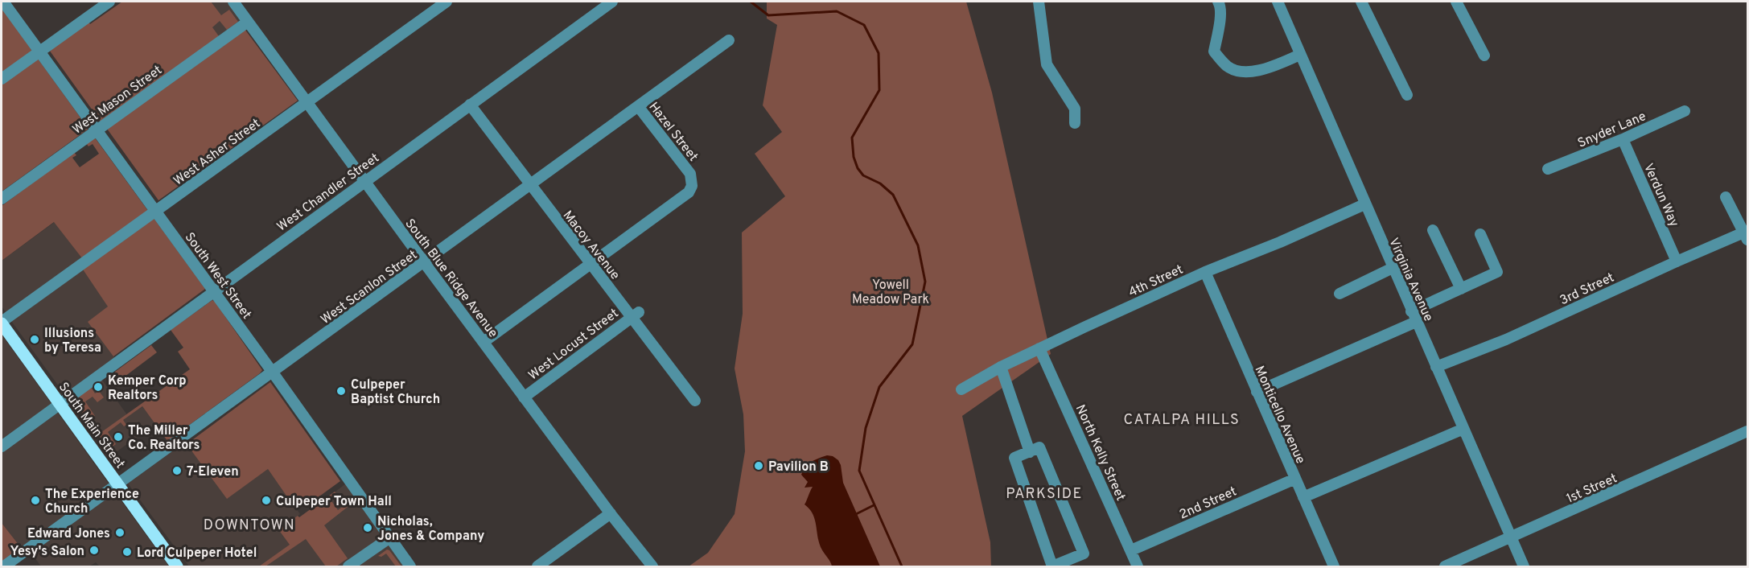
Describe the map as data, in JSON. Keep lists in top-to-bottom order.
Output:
{
  "streets": {
    "main road": ["South Main Street"],
    "street": [
      "West Mason Street",
      "Snyder Lane",
      "Hazel Street",
      "West Asher Street",
      "West Chandler Street",
      "Verdun Way",
      "Macoy Avenue",
      "South West Street",
      "South Blue Ridge Avenue",
      "Virginia Avenue",
      "4th Street",
      "West Scanlon Street",
      "3rd Street",
      "West Locust Street",
      "Monticello Avenue",
      "North Kelly Street",
      "1st Street",
      "2nd Street"
    ]
  },
  "crossings": [
    ["West Mason Street", "South West Street"],
    ["West Mason Street", "South Blue Ridge Avenue"],
    ["Snyder Lane", "Verdun Way"],
    ["Hazel Street", "Macoy Avenue"],
    ["Hazel Street", "West Scanlon Street"],
    ["West Asher Street", "South West Street"],
    ["West Asher Street", "South Blue Ridge Avenue"],
    ["West Asher Street", "South Main Street"],
    ["West Chandler Street", "Macoy Avenue"],
    ["West Chandler Street", "South West Street"],
    ["West Chandler Street", "South Blue Ridge Avenue"],
    ["West Chandler Street", "South Main Street"],
    ["Verdun Way", "3rd Street"],
    ["Macoy Avenue", "West Scanlon Street"],
    ["Macoy Avenue", "West Locust Street"],
    ["South West Street", "West Scanlon Street"],
    ["South Blue Ridge Avenue", "West Scanlon Street"],
    ["South Blue Ridge Avenue", "West Locust Street"],
    ["Virginia Avenue", "4th Street"],
    ["Virginia Avenue", "3rd Street"],
    ["Virginia Avenue", "1st Street"],
    ["4th Street", "Monticello Avenue"],
    ["4th Street", "North Kelly Street"],
    ["West Scanlon Street", "South Main Street"],
    ["Monticello Avenue", "2nd Street"],
    ["North Kelly Street", "2nd Street"]
  ],
  "districts": ["CATALPA HILLS", "PARKSIDE", "DOWNTOWN"],
  "parks": ["Yowell Meadow Park"],
  "places": [
    "Illusions by Teresa",
    "Kemper Corp Realtors",
    "Culpeper Baptist Church",
    "The Miller Co. Realtors",
    "Pavilion B",
    "7-Eleven",
    "The Experience Church",
    "Culpeper Town Hall",
    "Nicholas, Jones & Company",
    "Edward Jones",
    "Yesy's Salon",
    "Lord Culpeper Hotel"
  ]
}
